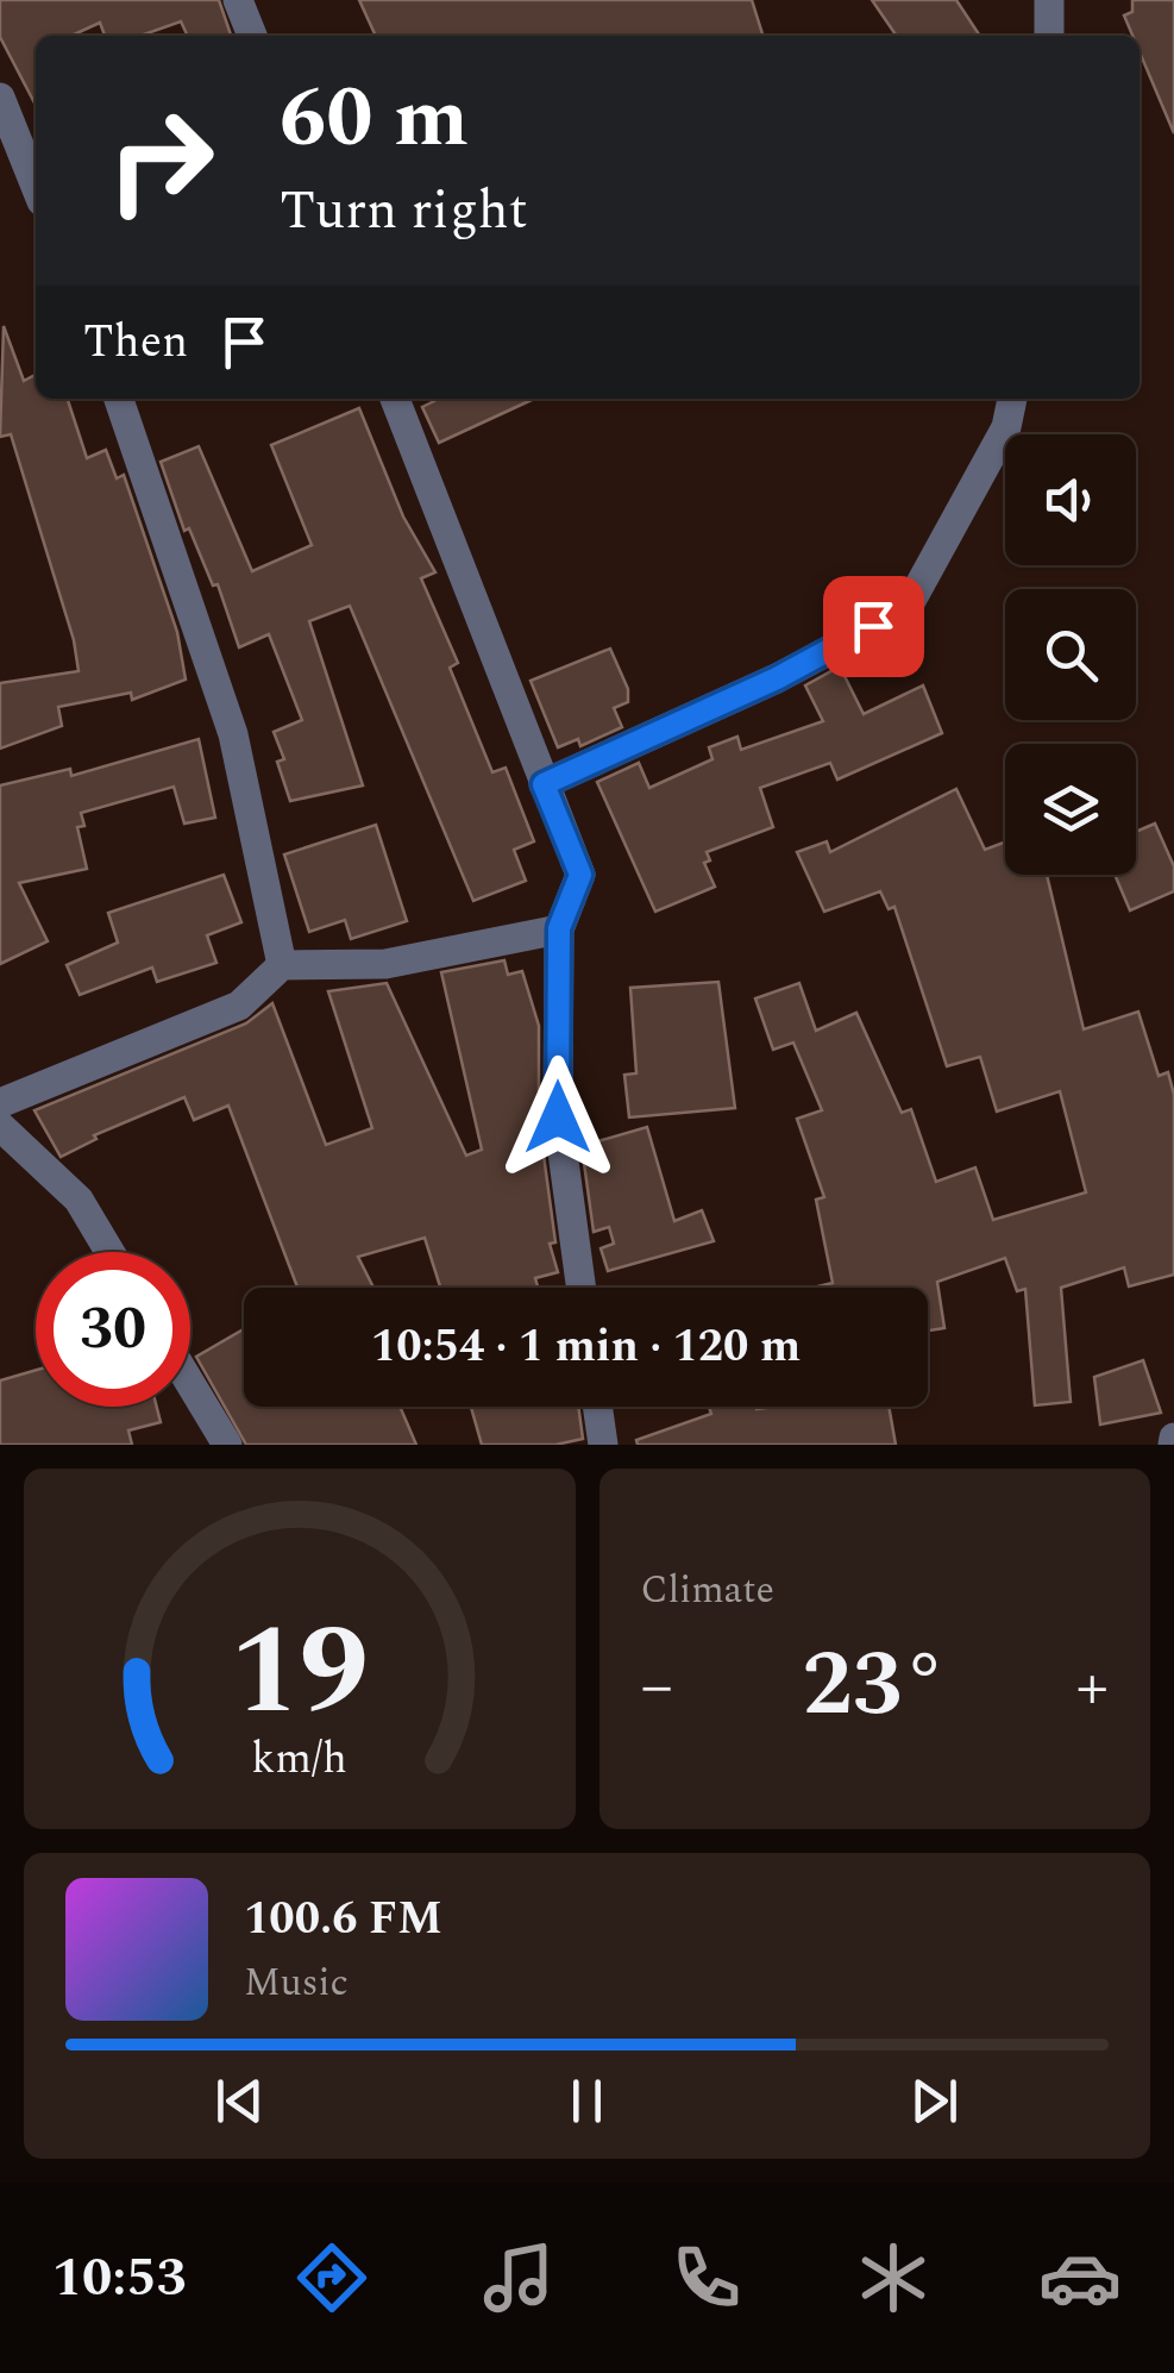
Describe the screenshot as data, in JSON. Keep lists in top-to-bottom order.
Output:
{
  "page": {
    "turn": ["60 m", "Turn right"],
    "then": "Then",
    "limit": "30",
    "trip": "10:54 · 1 min · 120 m",
    "tile": "Climate",
    "heat": ["−", "23°", "+"],
    "song": ["100.6 FM", "Music"],
    "tabs": "10:53",
    "gauge": ["19", "km/h"]
  }
}
